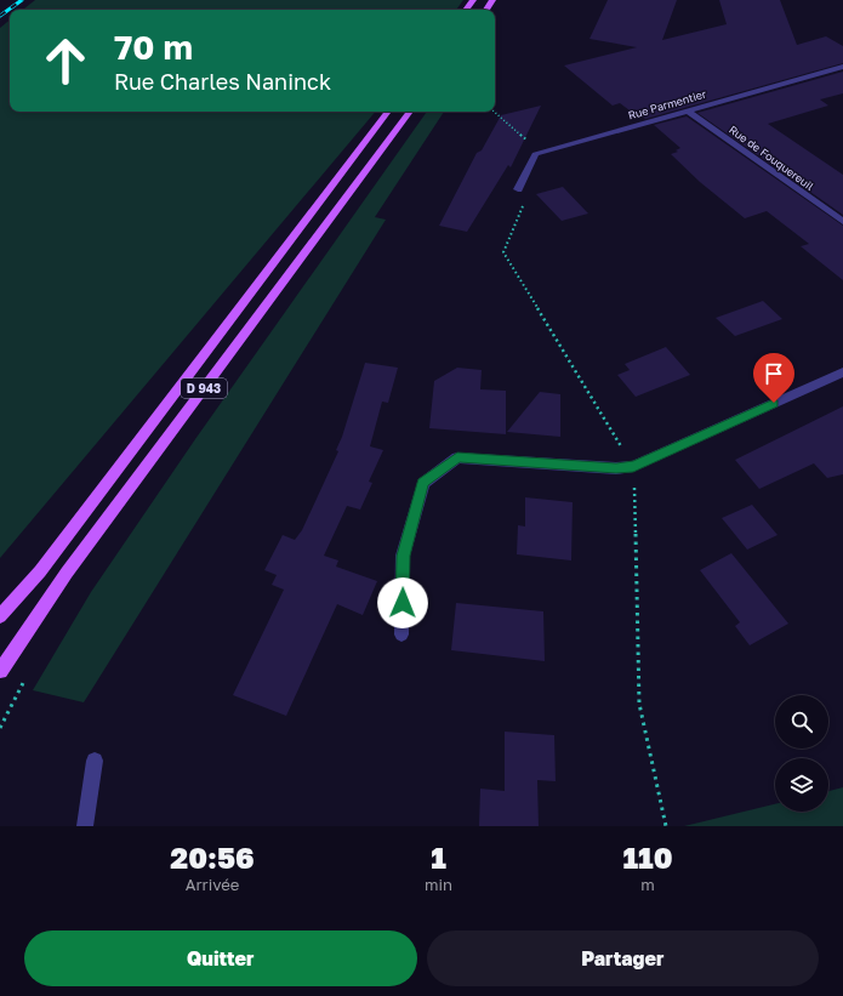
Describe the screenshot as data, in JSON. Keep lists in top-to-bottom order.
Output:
{
  "streets": {
    "main road": ["D 943"],
    "street": ["Rue Parmentier", "Rue de Fouquereuil"]
  },
  "crossings": [
    ["Rue Parmentier", "Rue de Fouquereuil"]
  ],
  "page": {
    "turn": ["70 m", "Rue Charles Naninck"],
    "eta": [
      "20:56",
      "Arrivée",
      "1",
      "min",
      "110",
      "m"
    ],
    "buttons": ["Quitter", "Partager"]
  }
}
